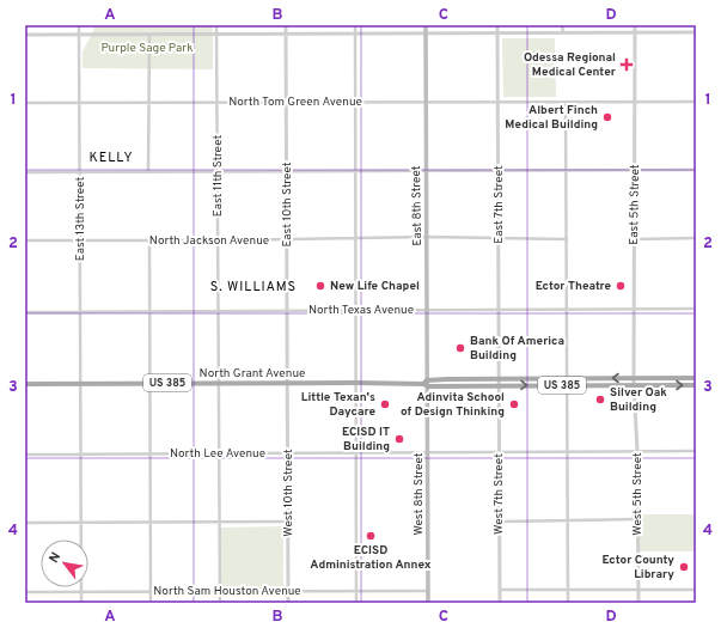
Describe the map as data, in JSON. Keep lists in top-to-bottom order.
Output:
{
  "streets": {
    "main road": [
      "East 8th Street",
      "North Grant Avenue",
      "US 385",
      "West 8th Street"
    ],
    "street": [
      "North Tom Green Avenue",
      "East 11th Street",
      "East 10th Street",
      "East 7th Street",
      "East 5th Street",
      "East 13th Street",
      "North Jackson Avenue",
      "North Texas Avenue",
      "North Lee Avenue",
      "West 10th Street",
      "West 7th Street",
      "West 5th Street",
      "North Sam Houston Avenue"
    ]
  },
  "crossings": [
    ["North Tom Green Avenue", "East 11th Street"],
    ["North Tom Green Avenue", "East 10th Street"],
    ["North Tom Green Avenue", "East 7th Street"],
    ["North Tom Green Avenue", "East 5th Street"],
    ["North Tom Green Avenue", "East 8th Street"],
    ["North Tom Green Avenue", "East 13th Street"],
    ["East 11th Street", "North Jackson Avenue"],
    ["East 11th Street", "North Texas Avenue"],
    ["East 11th Street", "North Grant Avenue"],
    ["East 11th Street", "North Lee Avenue"],
    ["East 11th Street", "North Sam Houston Avenue"],
    ["East 10th Street", "North Jackson Avenue"],
    ["East 10th Street", "North Texas Avenue"],
    ["East 10th Street", "North Grant Avenue"],
    ["East 10th Street", "West 10th Street"],
    ["East 7th Street", "North Jackson Avenue"],
    ["East 7th Street", "North Texas Avenue"],
    ["East 7th Street", "North Grant Avenue"],
    ["East 7th Street", "West 7th Street"],
    ["East 5th Street", "North Texas Avenue"],
    ["East 5th Street", "North Grant Avenue"],
    ["East 5th Street", "West 5th Street"],
    ["East 8th Street", "North Jackson Avenue"],
    ["East 8th Street", "North Texas Avenue"],
    ["East 8th Street", "North Grant Avenue"],
    ["East 8th Street", "West 8th Street"],
    ["East 13th Street", "North Jackson Avenue"],
    ["East 13th Street", "North Texas Avenue"],
    ["East 13th Street", "North Grant Avenue"],
    ["East 13th Street", "North Lee Avenue"],
    ["East 13th Street", "North Sam Houston Avenue"],
    ["North Grant Avenue", "West 10th Street"],
    ["North Grant Avenue", "West 8th Street"],
    ["North Grant Avenue", "West 7th Street"],
    ["North Grant Avenue", "West 5th Street"],
    ["North Lee Avenue", "West 10th Street"],
    ["North Lee Avenue", "West 8th Street"],
    ["North Lee Avenue", "West 7th Street"],
    ["North Lee Avenue", "West 5th Street"],
    ["West 10th Street", "North Sam Houston Avenue"],
    ["West 8th Street", "North Sam Houston Avenue"]
  ],
  "districts": ["KELLY", "S. WILLIAMS"],
  "parks": ["Purple Sage Park"],
  "places": {
    "health": ["Odessa Regional Medical Center"],
    "other": [
      "Albert Finch Medical Building",
      "New Life Chapel",
      "Ector Theatre",
      "Bank Of America Building",
      "Silver Oak Building",
      "Little Texan's Daycare",
      "Adinvita School of Design Thinking",
      "ECISD IT Building",
      "ECISD Administration Annex",
      "Ector County Library"
    ]
  },
  "north": "top left",
  "grid": {
    "columns": [
      "A",
      "B",
      "C",
      "D"
    ],
    "rows": [
      "1",
      "2",
      "3",
      "4"
    ]
  }
}
